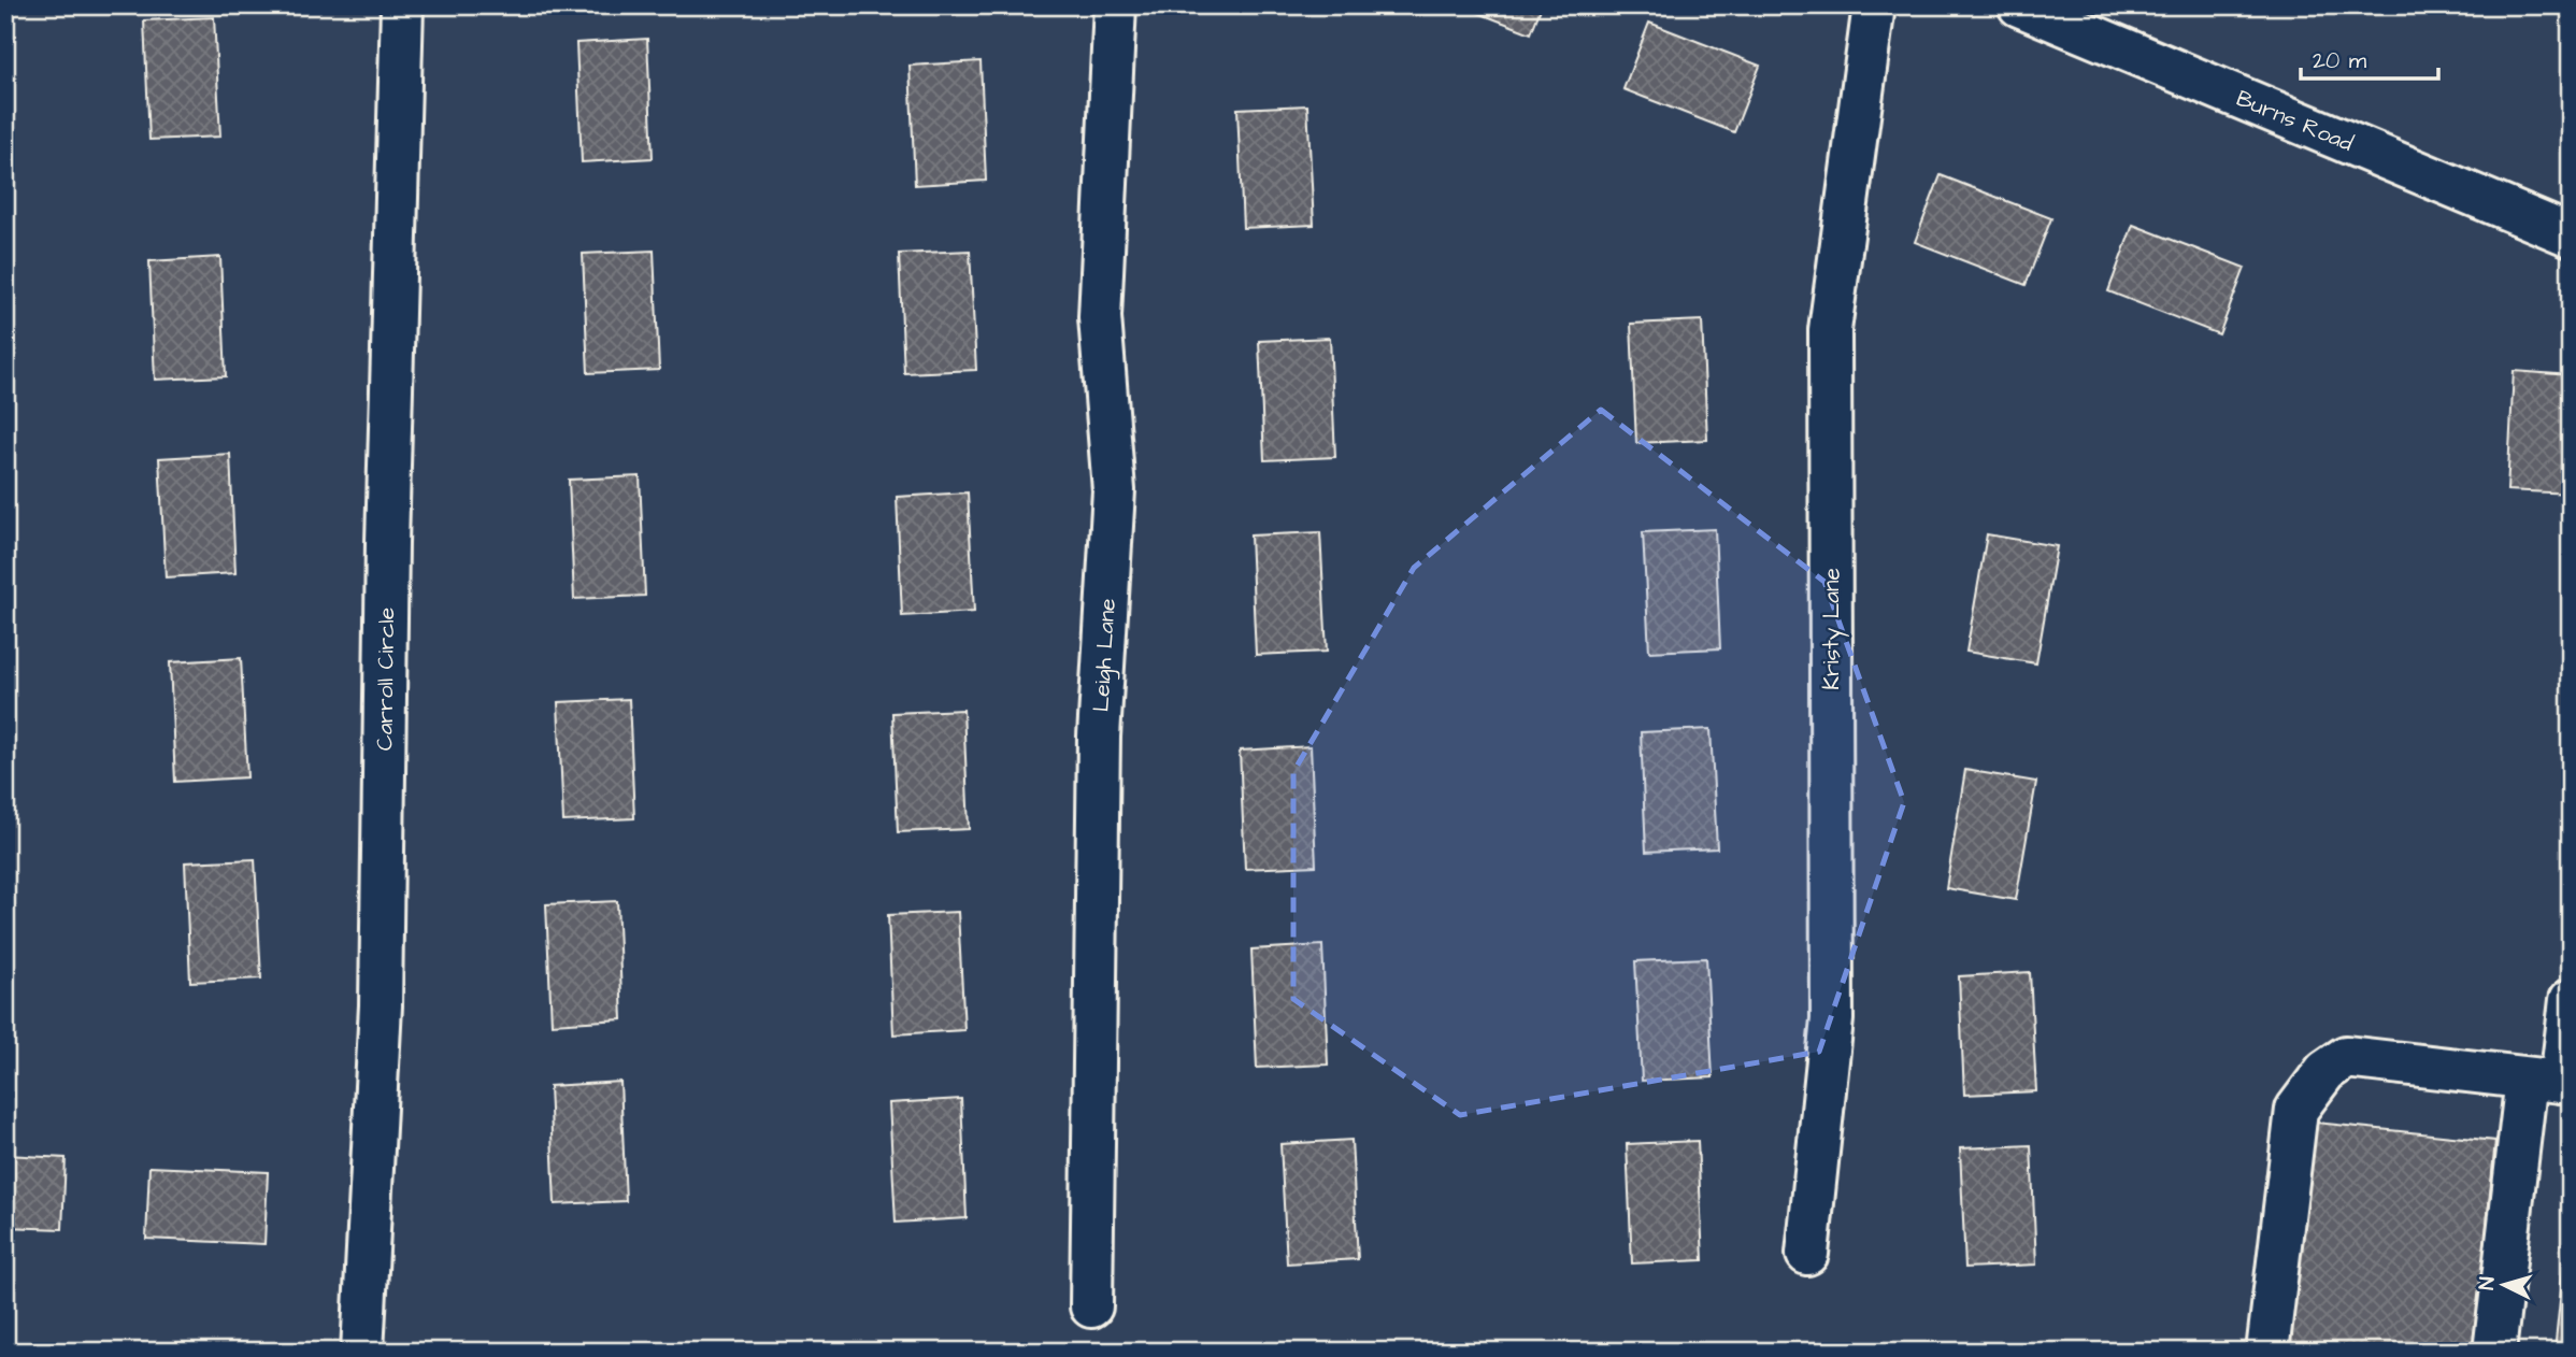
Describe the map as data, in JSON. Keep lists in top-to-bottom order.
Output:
{
  "streets": {
    "street": [
      "Burns Road",
      "Kristy Lane",
      "Leigh Lane",
      "Carroll Circle"
    ]
  },
  "scale_bar": "20 m",
  "north": "left"
}
